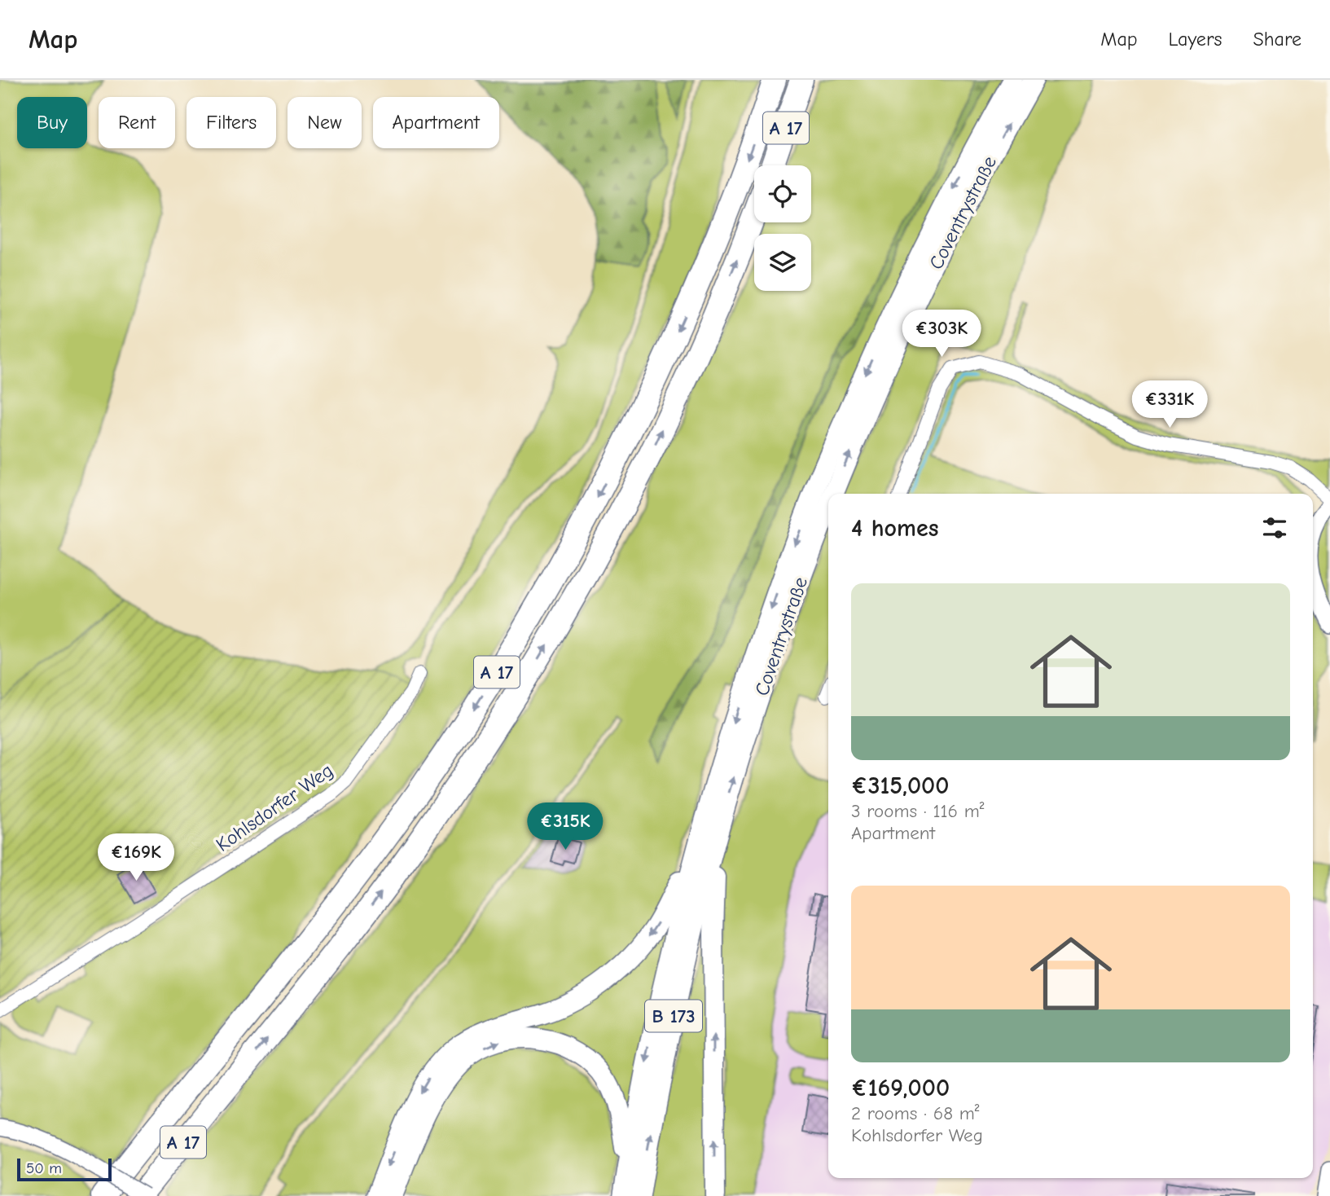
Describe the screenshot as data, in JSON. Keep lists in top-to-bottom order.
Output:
{
  "streets": {
    "highway": ["A 17", "Coventrystraße", "B 173"],
    "street": ["Kohlsdorfer Weg"]
  },
  "scale_bar": "50 m",
  "page": {
    "header": "Map",
    "nav": ["Map", "Layers", "Share"],
    "chip": [
      "Buy",
      "Rent",
      "Filters",
      "New",
      "Apartment"
    ],
    "price": [
      "€303K",
      "€331K",
      "€315K",
      "€169K"
    ],
    "heading": "4 homes",
    "list": [
      {
        "name": "€315,000",
        "note": "3 rooms · 116 m² · Apartment"
      },
      {
        "name": "€169,000",
        "note": "2 rooms · 68 m² · Kohlsdorfer Weg"
      }
    ],
    "scale": "50 m"
  }
}
